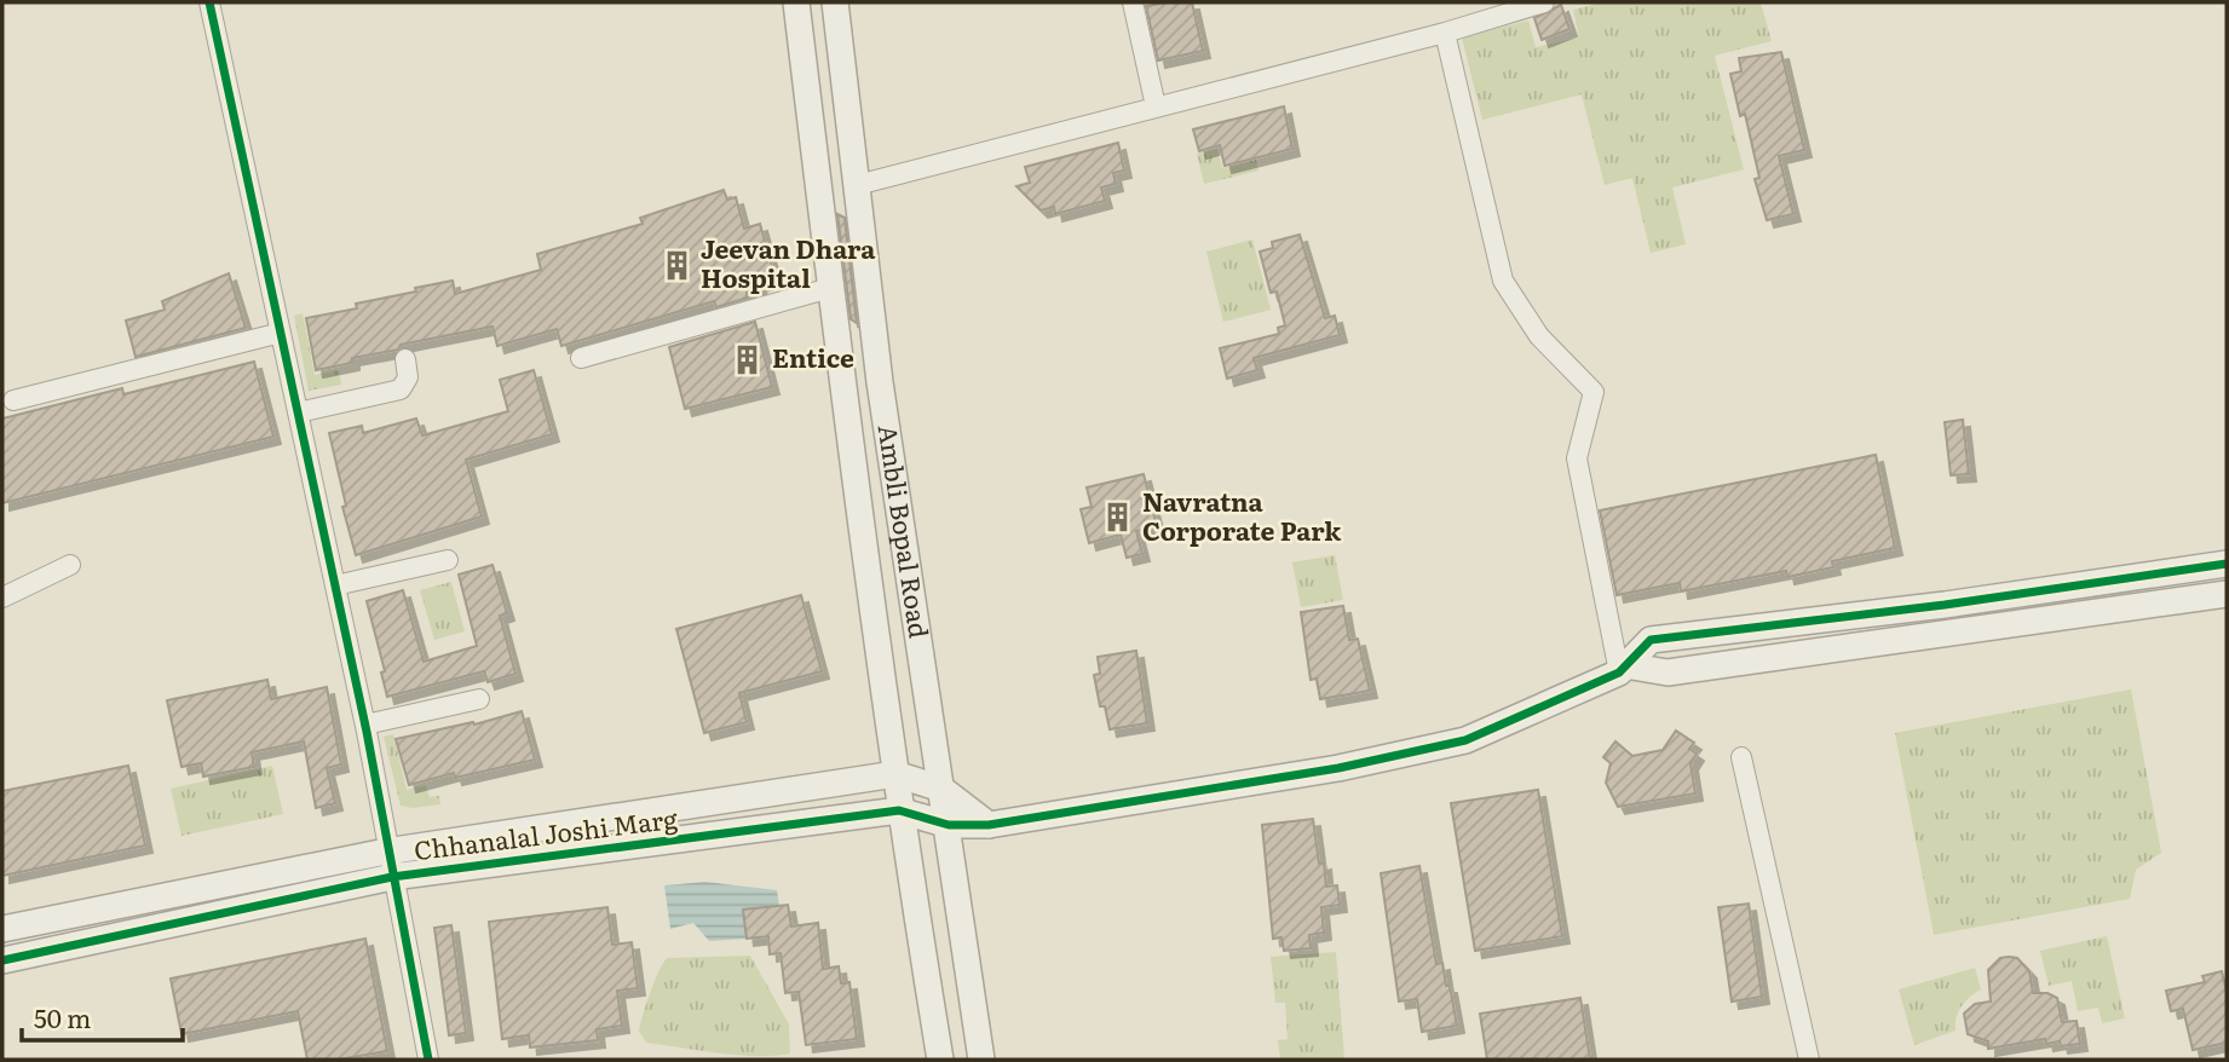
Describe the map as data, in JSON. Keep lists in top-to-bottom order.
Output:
{
  "streets": {
    "street": ["Ambli Bopal Road", "Chhanalal Joshi Marg"]
  },
  "crossings": [
    ["Ambli Bopal Road", "Chhanalal Joshi Marg"]
  ],
  "places": {
    "building": ["Jeevan Dhara Hospital", "Entice", "Navratna Corporate Park"]
  },
  "scale_bar": "50 m"
}
